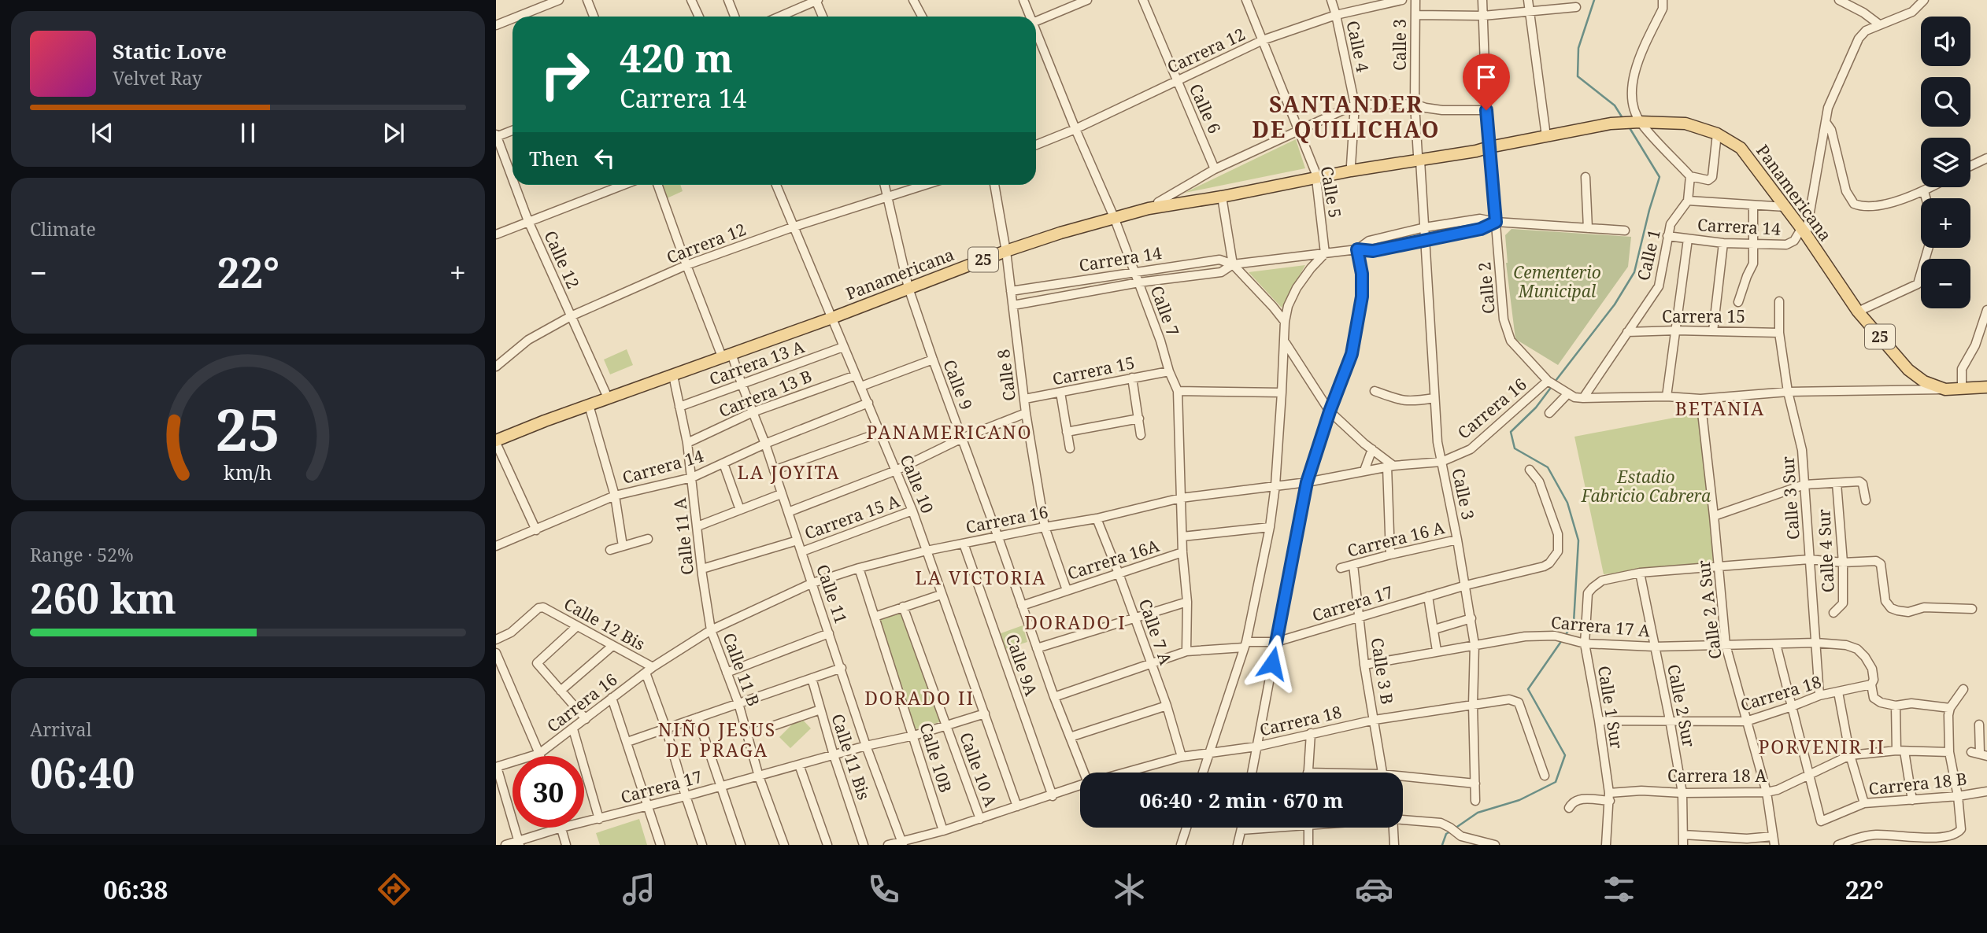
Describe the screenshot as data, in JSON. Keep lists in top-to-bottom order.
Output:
{
  "streets": {
    "main road": ["Panamericana", "25"],
    "street": [
      "Calle 3",
      "Calle 4",
      "Carrera 12",
      "Calle 6",
      "Calle 5",
      "Carrera 14",
      "Calle 1",
      "Calle 12",
      "Calle 2",
      "Calle 7",
      "Carrera 15",
      "Carrera 13 A",
      "Calle 8",
      "Calle 9",
      "Carrera 13 B",
      "Carrera 16",
      "Calle 10",
      "Calle 3 Sur",
      "Carrera 15 A",
      "Calle 11 A",
      "Carrera 16 A",
      "Calle 4 Sur",
      "Carrera 16A",
      "Calle 11",
      "Carrera 17",
      "Calle 2 A Sur",
      "Calle 12 Bis",
      "Carrera 17 A",
      "Calle 7 A",
      "Calle 9A",
      "Calle 11 B",
      "Calle 3 B",
      "Carrera 18",
      "Calle 2 Sur",
      "Calle 1 Sur",
      "Calle 11 Bis",
      "Calle 10B",
      "Calle 10 A",
      "Carrera 18 A",
      "Carrera 18 B"
    ]
  },
  "crossings": [
    ["Calle 3", "Panamericana"],
    ["Calle 3", "Carrera 14"],
    ["Calle 3", "Carrera 16"],
    ["Calle 3", "Carrera 16 A"],
    ["Calle 3", "Carrera 17"],
    ["Calle 3", "Carrera 17 A"],
    ["Calle 3", "Carrera 18"],
    ["Calle 4", "Carrera 12"],
    ["Calle 4", "Panamericana"],
    ["Carrera 12", "Calle 6"],
    ["Carrera 12", "Calle 5"],
    ["Carrera 12", "Calle 12"],
    ["Carrera 12", "Calle 7"],
    ["Carrera 12", "Calle 9"],
    ["Carrera 12", "Calle 10"],
    ["Carrera 12", "Calle 11"],
    ["Calle 5", "Panamericana"],
    ["Calle 5", "Carrera 14"],
    ["Panamericana", "Carrera 14"],
    ["Panamericana", "Calle 12"],
    ["Panamericana", "Calle 2"],
    ["Panamericana", "Calle 7"],
    ["Panamericana", "Calle 8"],
    ["Panamericana", "Calle 9"],
    ["Panamericana", "Carrera 16"],
    ["Panamericana", "Calle 10"],
    ["Panamericana", "Calle 11 A"],
    ["Panamericana", "Calle 11"],
    ["Carrera 14", "Calle 1"],
    ["Carrera 14", "Calle 2"],
    ["Carrera 14", "Calle 7"],
    ["Carrera 14", "Calle 8"],
    ["Carrera 14", "Calle 10"],
    ["Carrera 14", "Calle 11 A"],
    ["Carrera 14", "Calle 11"],
    ["Calle 1", "Carrera 15"],
    ["Calle 1", "Carrera 16"],
    ["Calle 2", "Carrera 16"],
    ["Calle 7", "Carrera 15"],
    ["Calle 7", "Carrera 16"],
    ["Calle 7", "Carrera 16A"],
    ["Calle 7", "Carrera 17"],
    ["Carrera 15", "Calle 8"],
    ["Carrera 15", "Calle 3 Sur"],
    ["Carrera 13 A", "Calle 10"],
    ["Carrera 13 A", "Calle 11 A"],
    ["Carrera 13 A", "Calle 11"],
    ["Calle 8", "Carrera 16"],
    ["Calle 8", "Carrera 16A"],
    ["Calle 9", "Carrera 16"],
    ["Calle 9", "Carrera 16A"],
    ["Calle 9", "Carrera 17"],
    ["Carrera 13 B", "Calle 10"],
    ["Carrera 13 B", "Calle 11 A"],
    ["Carrera 13 B", "Calle 11"],
    ["Carrera 16", "Calle 10"],
    ["Carrera 16", "Calle 3 Sur"],
    ["Carrera 16", "Calle 11 A"],
    ["Carrera 16", "Calle 11"],
    ["Carrera 16", "Calle 2 A Sur"],
    ["Carrera 16", "Calle 12 Bis"],
    ["Carrera 16", "Calle 7 A"],
    ["Carrera 16", "Calle 9A"],
    ["Carrera 16", "Calle 11 B"],
    ["Carrera 16", "Calle 10B"],
    ["Calle 10", "Carrera 15 A"],
    ["Calle 10", "Carrera 17"],
    ["Calle 10", "Carrera 18"],
    ["Calle 3 Sur", "Carrera 17 A"],
    ["Calle 3 Sur", "Carrera 18"],
    ["Carrera 15 A", "Calle 11"],
    ["Calle 11 A", "Calle 11 B"],
    ["Carrera 16 A", "Calle 3 B"],
    ["Carrera 16A", "Calle 7 A"],
    ["Calle 11", "Carrera 17"],
    ["Calle 11", "Carrera 18"],
    ["Carrera 17", "Calle 7 A"],
    ["Carrera 17", "Calle 11 B"],
    ["Carrera 17", "Calle 3 B"],
    ["Carrera 17", "Calle 11 Bis"],
    ["Carrera 17", "Calle 10B"],
    ["Carrera 17", "Calle 10 A"],
    ["Calle 2 A Sur", "Carrera 17 A"],
    ["Calle 2 A Sur", "Carrera 18"],
    ["Calle 2 A Sur", "Carrera 18 A"],
    ["Carrera 17 A", "Calle 3 B"],
    ["Carrera 17 A", "Carrera 18"],
    ["Carrera 17 A", "Calle 2 Sur"],
    ["Carrera 17 A", "Calle 1 Sur"],
    ["Calle 7 A", "Carrera 18"],
    ["Calle 9A", "Carrera 18"],
    ["Calle 3 B", "Carrera 18"],
    ["Carrera 18", "Calle 2 Sur"],
    ["Carrera 18", "Calle 1 Sur"],
    ["Carrera 18", "Calle 10B"],
    ["Carrera 18", "Calle 10 A"],
    ["Calle 2 Sur", "Calle 1 Sur"],
    ["Calle 2 Sur", "Carrera 18 A"],
    ["Calle 1 Sur", "Carrera 18 A"],
    ["Carrera 18 A", "Carrera 18 B"]
  ],
  "districts": [
    "SANTANDER DE QUILICHAO",
    "BETANIA",
    "PANAMERICANO",
    "LA JOYITA",
    "LA VICTORIA",
    "DORADO I",
    "DORADO II",
    "NIÑO JESUS DE PRAGA",
    "PORVENIR II"
  ],
  "parks": ["Cementerio Municipal", "Estadio Fabricio Cabrera"],
  "page": {
    "map_buttons": ["+", "−"],
    "turn": ["420 m", "Carrera 14"],
    "song": ["Static Love", "Velvet Ray"],
    "then": "Then",
    "tile": [
      "Climate",
      ["Range · 52%", "260 km"],
      ["Arrival", "06:40"]
    ],
    "heat": ["−", "22°", "+"],
    "limit": "30",
    "trip": "06:40 · 2 min · 670 m",
    "tabs": ["06:38", "22°"],
    "gauge": ["25", "km/h"]
  }
}
